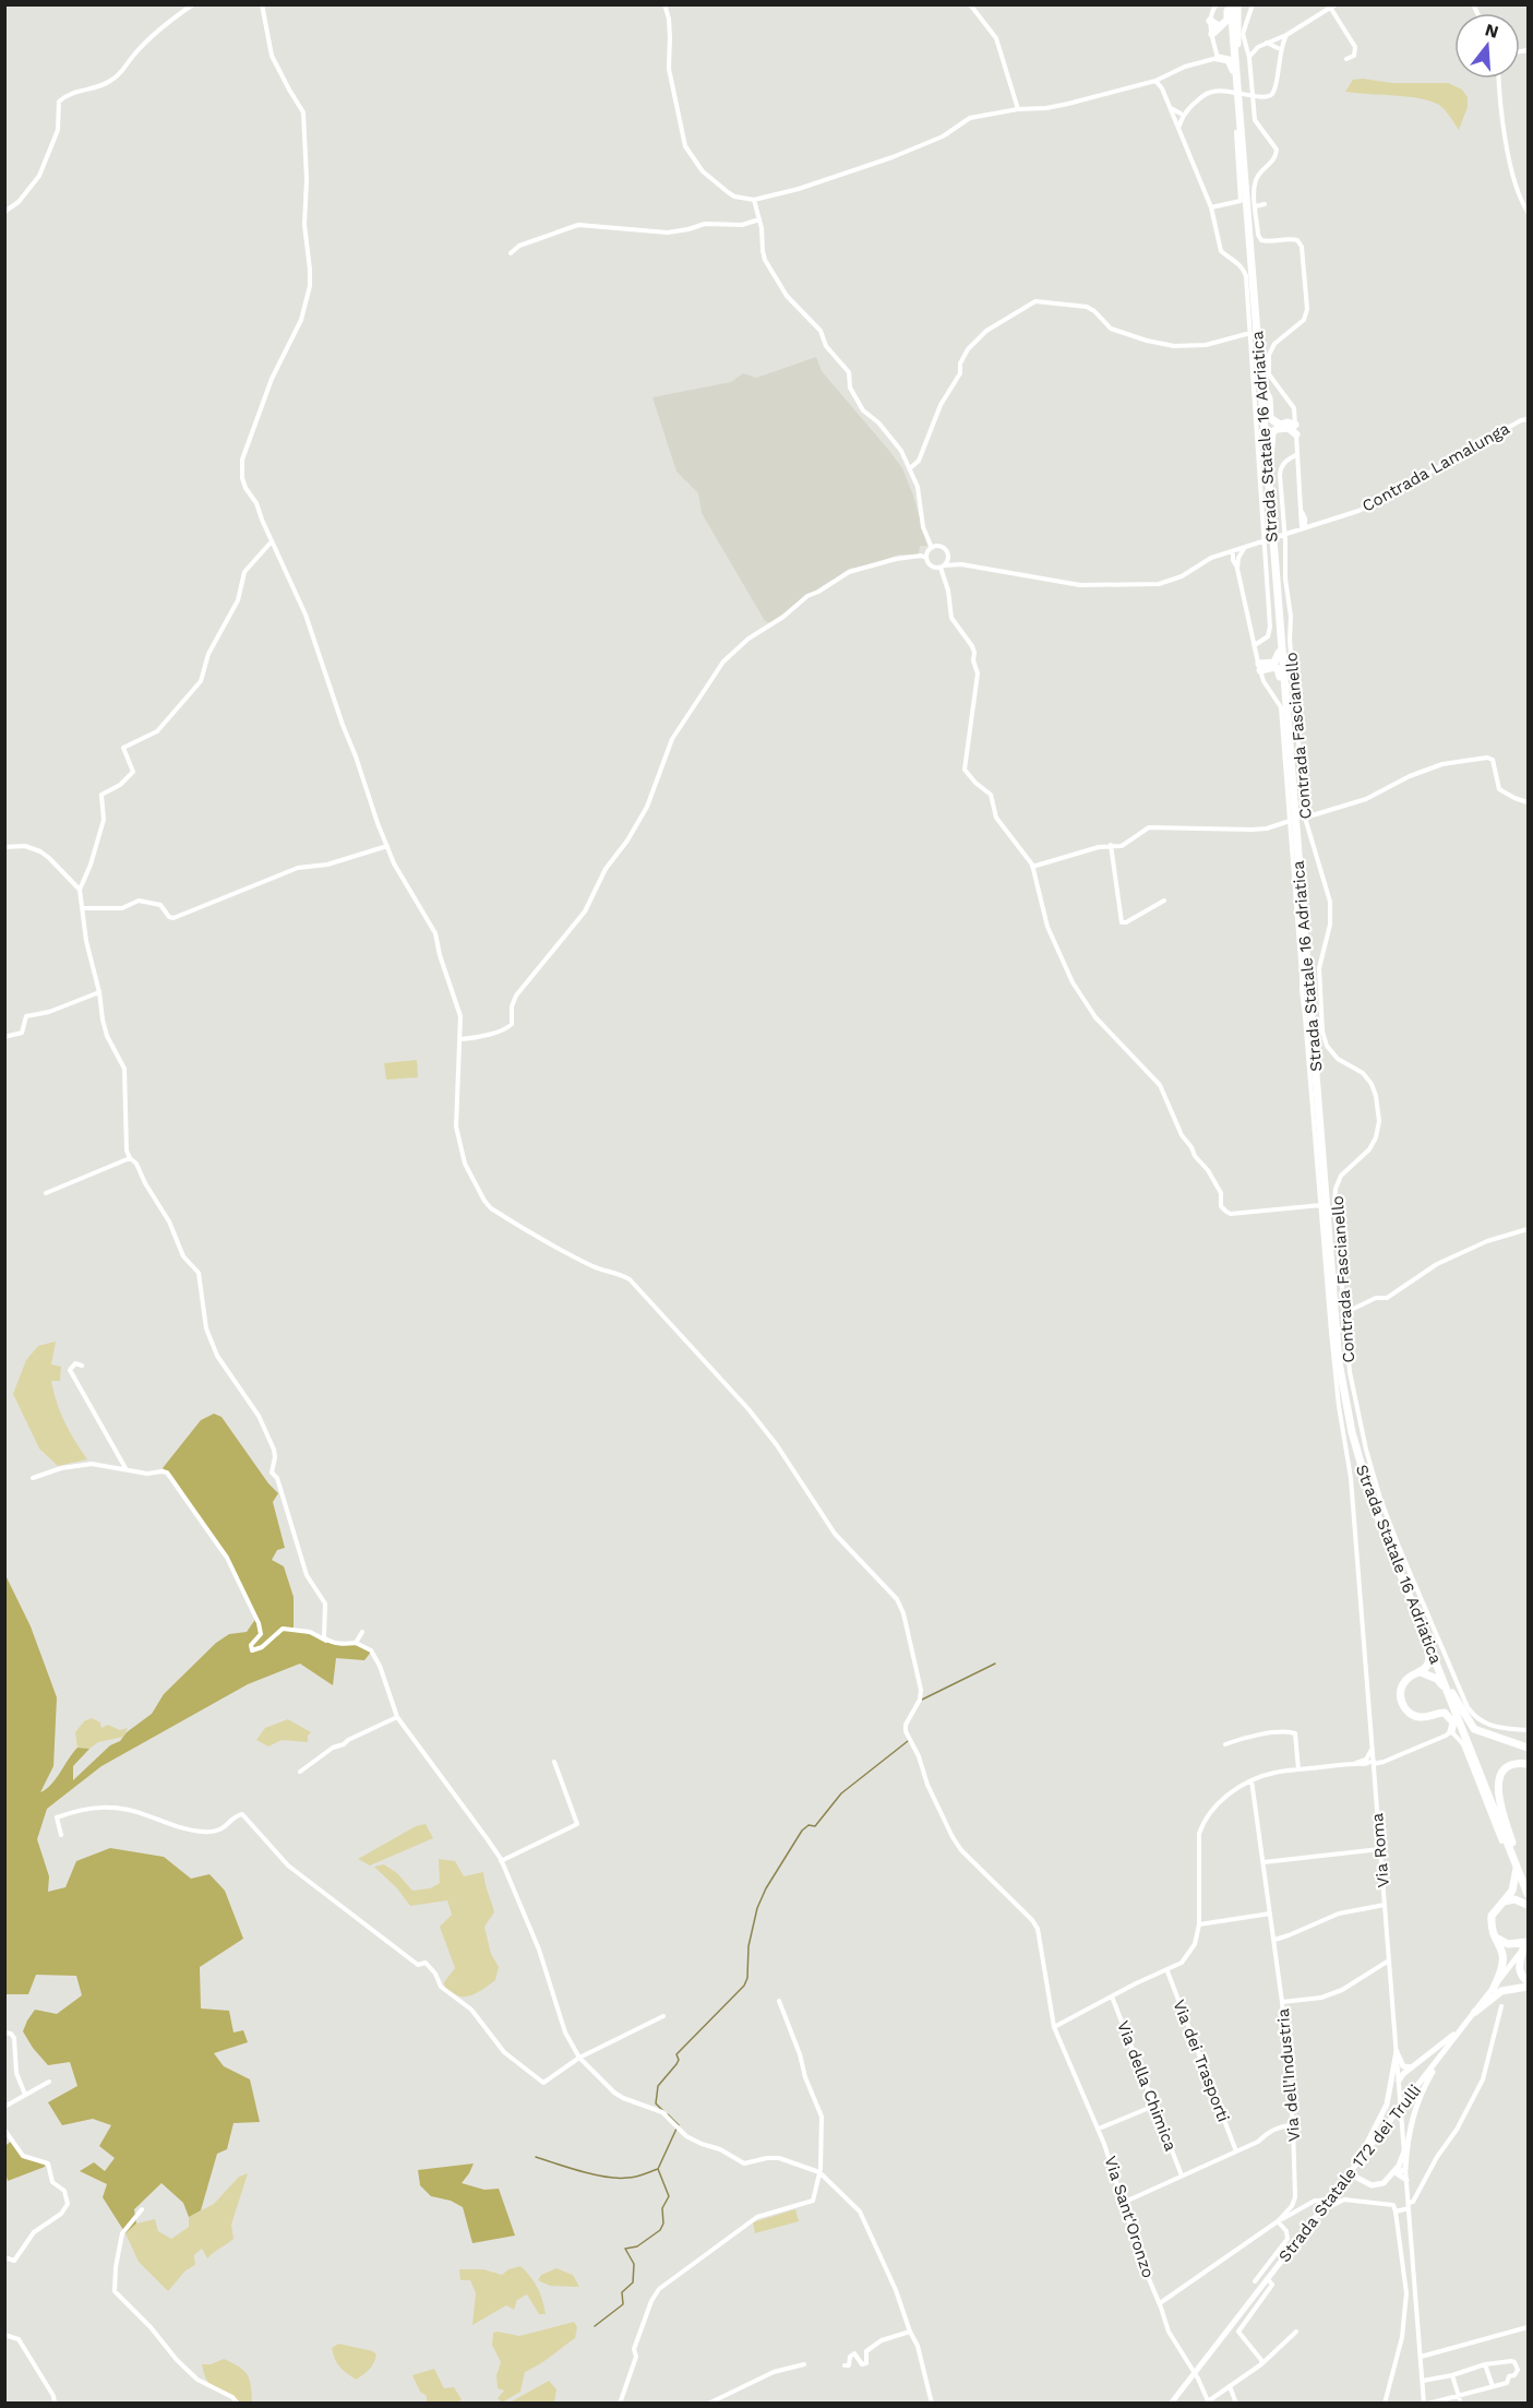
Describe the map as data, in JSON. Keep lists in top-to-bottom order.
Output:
{
  "streets": {
    "highway": ["Strada Statale 16 Adriatica"],
    "main road": ["Strada Statale 172 dei Trulli"],
    "street": [
      "Contrada Lamalunga",
      "Contrada Fascianello",
      "Via Roma",
      "Via dei Trasporti",
      "Via dell'Industria",
      "Via della Chimica",
      "Via Sant'Oronzo"
    ]
  },
  "crossings": [
    ["Strada Statale 16 Adriatica", "Contrada Fascianello"]
  ],
  "north": "top"
}
